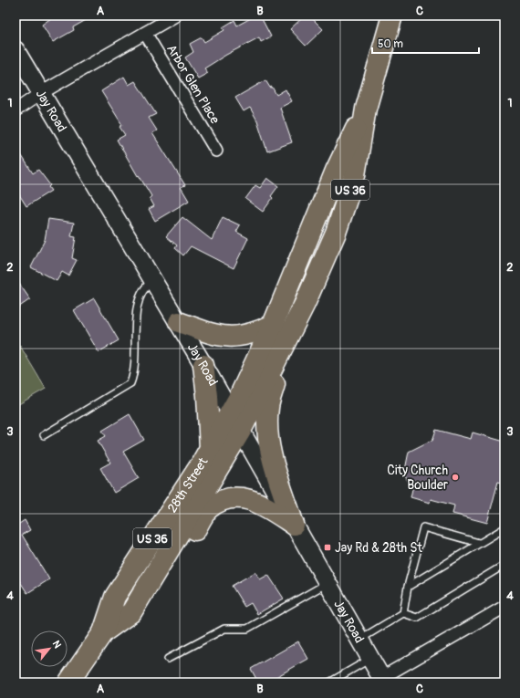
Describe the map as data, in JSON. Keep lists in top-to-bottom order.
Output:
{
  "streets": {
    "highway": ["US 36", "28th Street"],
    "street": ["Arbor Glen Place", "Jay Road"]
  },
  "crossings": [
    ["Jay Road", "US 36"],
    ["Jay Road", "28th Street"],
    ["US 36", "28th Street"]
  ],
  "places": {
    "other": ["City Church Boulder"],
    "transit": ["Jay Rd & 28th St"]
  },
  "scale_bar": "50 m",
  "north": "top right",
  "grid": {
    "columns": ["A", "B", "C"],
    "rows": [
      "1",
      "2",
      "3",
      "4"
    ]
  }
}
